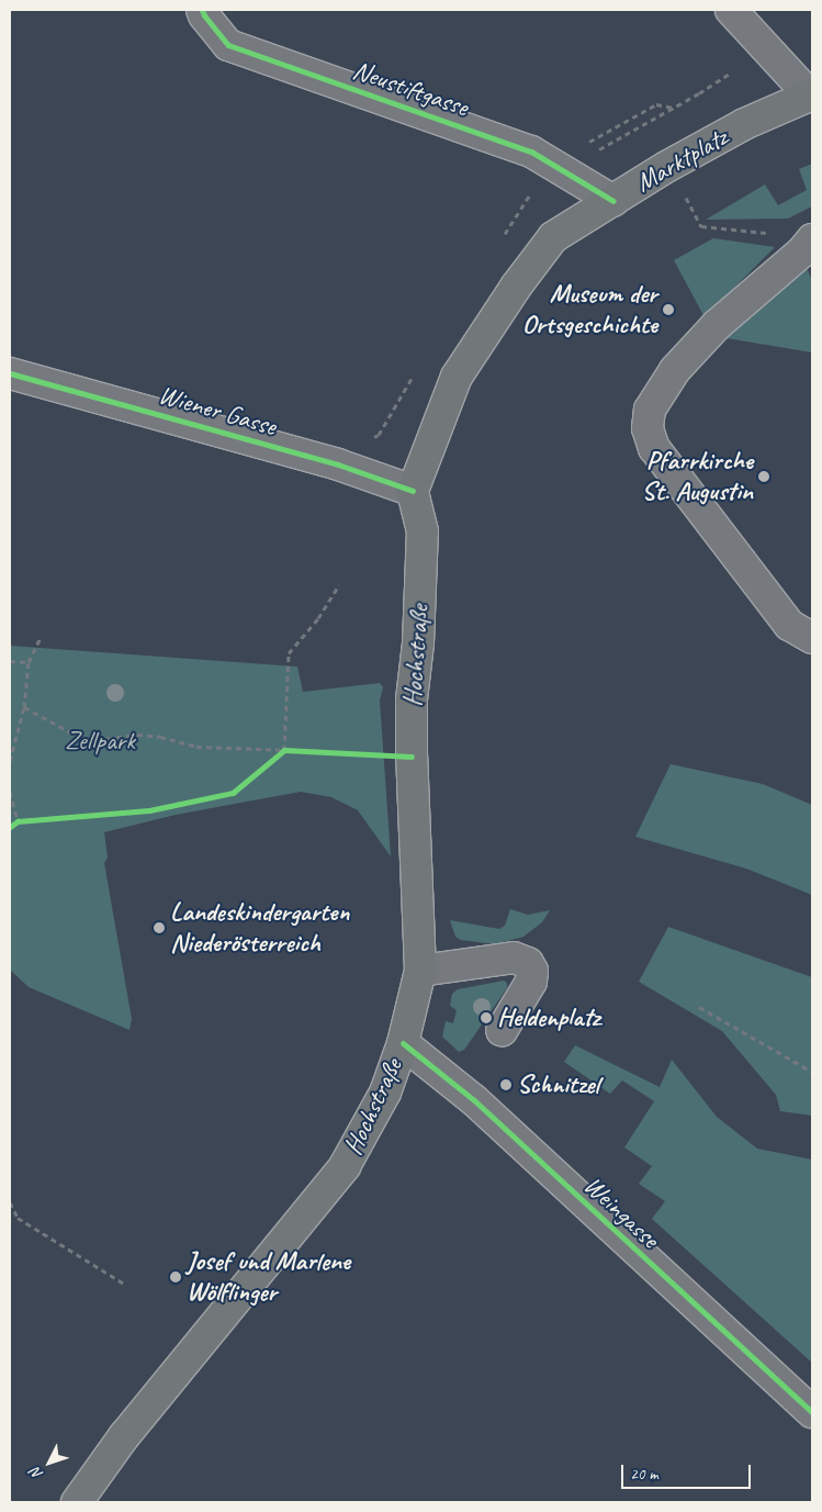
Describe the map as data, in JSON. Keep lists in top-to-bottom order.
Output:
{
  "streets": {
    "main road": ["Marktplatz", "Hochstraße"],
    "street": ["Neustiftgasse", "Wiener Gasse", "Weingasse"]
  },
  "crossings": [
    ["Neustiftgasse", "Marktplatz"],
    ["Marktplatz", "Wiener Gasse"],
    ["Marktplatz", "Hochstraße"],
    ["Wiener Gasse", "Hochstraße"],
    ["Hochstraße", "Weingasse"]
  ],
  "parks": ["Zellpark"],
  "places": [
    "Museum der Ortsgeschichte",
    "Pfarrkirche St. Augustin",
    "Landeskindergarten Niederösterreich",
    "Heldenplatz",
    "Schnitzel",
    "Josef und Marlene Wölflinger"
  ],
  "scale_bar": "20 m",
  "north": "bottom left"
}
